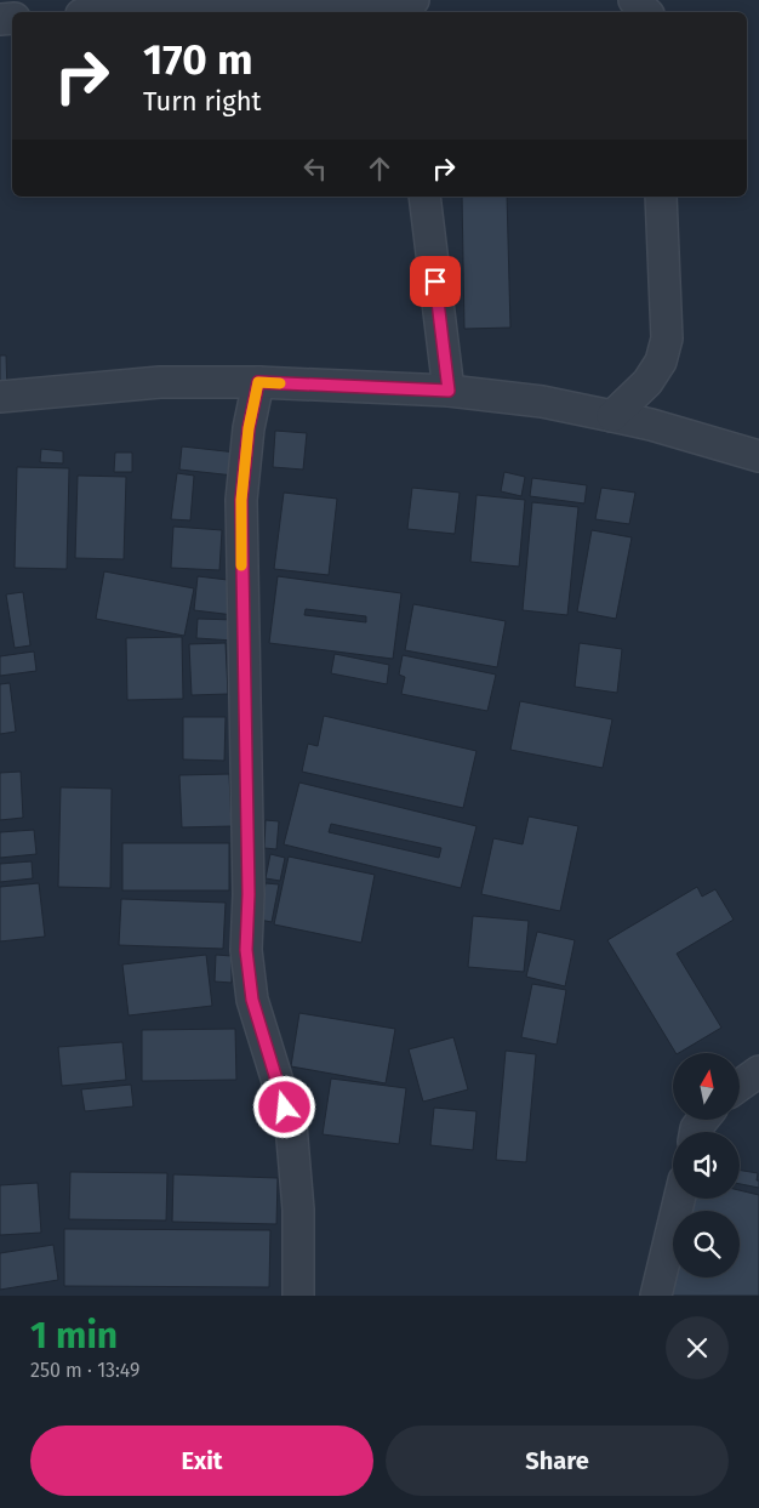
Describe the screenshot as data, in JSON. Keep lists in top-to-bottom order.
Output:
{
  "north": "top",
  "page": {
    "turn": ["170 m", "Turn right"],
    "heading": ["1 min", "250 m · 13:49"],
    "buttons": ["Exit", "Share"]
  }
}
